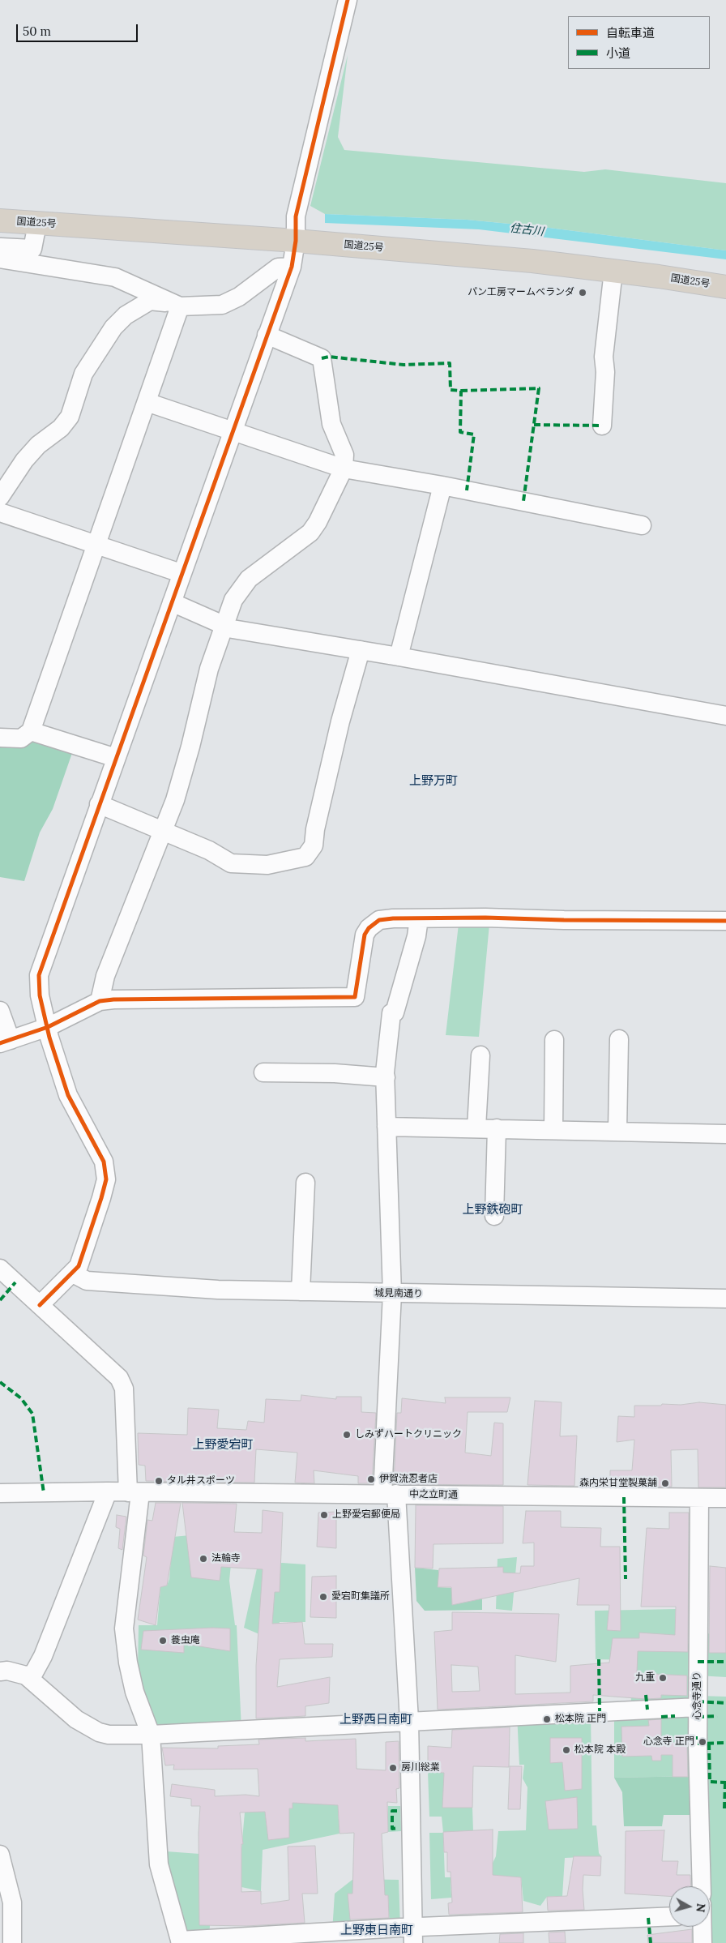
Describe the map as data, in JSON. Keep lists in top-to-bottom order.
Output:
{
  "streets": {
    "highway": ["国道25号"],
    "street": ["城見南通り", "中之立町通", "心念寺通り"]
  },
  "crossings": [
    ["中之立町通", "心念寺通り"]
  ],
  "districts": [
    "上野万町",
    "上野鉄砲町",
    "上野愛宕町",
    "上野西日南町",
    "上野東日南町"
  ],
  "water": ["住古川"],
  "places": [
    "パン工房マームベランダ",
    "しみずハートクリニック",
    "伊賀流忍者店",
    "タル井スポーツ",
    "森内栄甘堂製菓舗",
    "上野愛宕郵便局",
    "法輪寺",
    "愛宕町集議所",
    "蓑虫庵",
    "九重",
    "松本院 正門",
    "心念寺 正門",
    "松本院 本殿",
    "房川総業"
  ],
  "legend": ["自転車道", "小道"],
  "scale_bar": "50 m",
  "north": "right"
}
